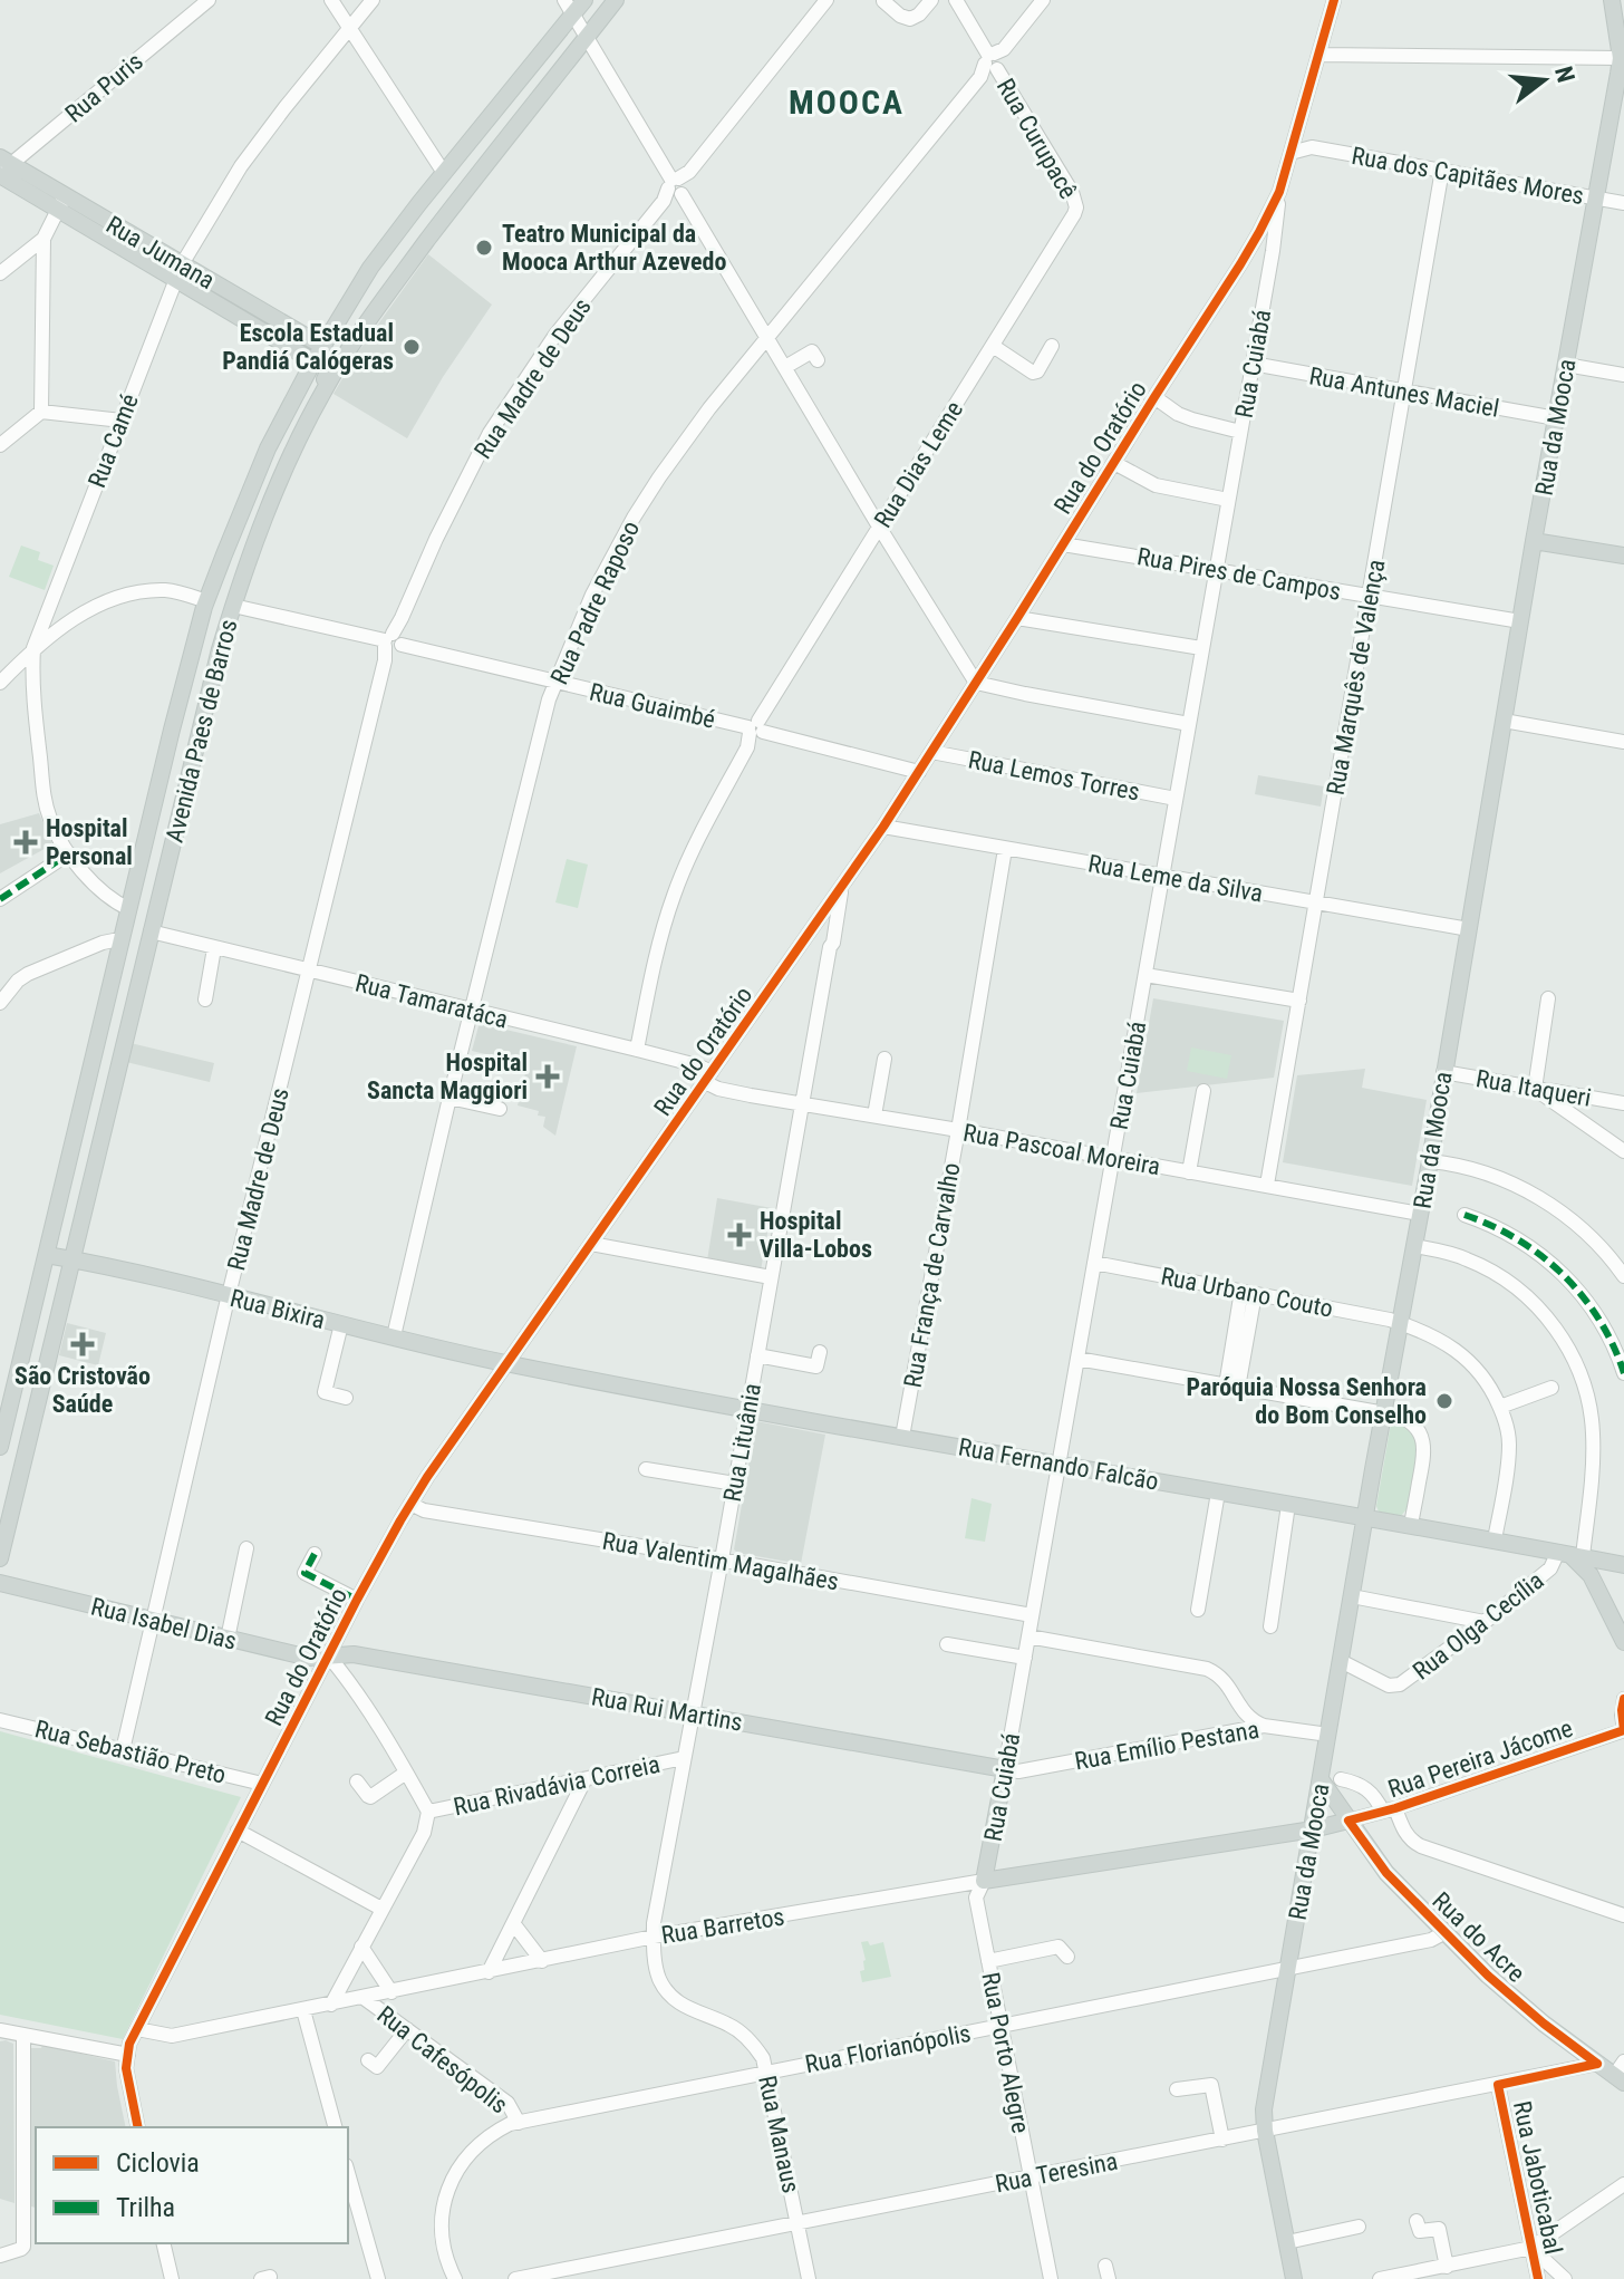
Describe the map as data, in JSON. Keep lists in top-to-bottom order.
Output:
{
  "streets": {
    "main road": [
      "Rua Jumana",
      "Rua Cuiabá",
      "Rua da Mooca",
      "Avenida Paes de Barros",
      "Rua Bixira",
      "Rua Fernando Falcão",
      "Rua Isabel Dias",
      "Rua Rui Martins",
      "Rua Pereira Jácome",
      "Rua Barretos",
      "Rua do Acre"
    ],
    "street": [
      "Rua Puris",
      "Rua Curupacê",
      "Rua dos Capitães Mores",
      "Rua Madre de Deus",
      "Rua Antunes Maciel",
      "Rua Camé",
      "Rua do Oratório",
      "Rua Dias Leme",
      "Rua Pires de Campos",
      "Rua Padre Raposo",
      "Rua Marquês de Valença",
      "Rua Guaimbé",
      "Rua Lemos Torres",
      "Rua Leme da Silva",
      "Rua Tamaratáca",
      "Rua Itaqueri",
      "Rua Pascoal Moreira",
      "Rua França de Carvalho",
      "Rua Urbano Couto",
      "Rua Lituânia",
      "Rua Valentim Magalhães",
      "Rua Olga Cecília",
      "Rua Emílio Pestana",
      "Rua Sebastião Preto",
      "Rua Rivadávia Correia",
      "Rua Florianópolis",
      "Rua Porto Alegre",
      "Rua Cafesópolis",
      "Rua Manaus",
      "Rua Teresina",
      "Rua Jaboticabal"
    ]
  },
  "crossings": [
    ["Rua Puris", "Rua Jumana"],
    ["Rua Curupacê", "Rua Dias Leme"],
    ["Rua Curupacê", "Rua Padre Raposo"],
    ["Rua dos Capitães Mores", "Rua da Mooca"],
    ["Rua dos Capitães Mores", "Rua do Oratório"],
    ["Rua dos Capitães Mores", "Rua Marquês de Valença"],
    ["Rua Jumana", "Rua Camé"],
    ["Rua Jumana", "Avenida Paes de Barros"],
    ["Rua Cuiabá", "Rua Antunes Maciel"],
    ["Rua Cuiabá", "Rua do Oratório"],
    ["Rua Cuiabá", "Rua Pires de Campos"],
    ["Rua Cuiabá", "Rua Lemos Torres"],
    ["Rua Cuiabá", "Rua Leme da Silva"],
    ["Rua Cuiabá", "Rua Pascoal Moreira"],
    ["Rua Cuiabá", "Rua Urbano Couto"],
    ["Rua Cuiabá", "Rua Fernando Falcão"],
    ["Rua Cuiabá", "Rua Valentim Magalhães"],
    ["Rua Cuiabá", "Rua Rui Martins"],
    ["Rua Cuiabá", "Rua Emílio Pestana"],
    ["Rua Cuiabá", "Rua Barretos"],
    ["Rua Cuiabá", "Rua Porto Alegre"],
    ["Rua Madre de Deus", "Rua Guaimbé"],
    ["Rua Madre de Deus", "Rua Tamaratáca"],
    ["Rua Madre de Deus", "Rua Bixira"],
    ["Rua Madre de Deus", "Rua Isabel Dias"],
    ["Rua Madre de Deus", "Rua Sebastião Preto"],
    ["Rua Antunes Maciel", "Rua da Mooca"],
    ["Rua Antunes Maciel", "Rua Marquês de Valença"],
    ["Rua da Mooca", "Rua Pires de Campos"],
    ["Rua da Mooca", "Rua Leme da Silva"],
    ["Rua da Mooca", "Rua Itaqueri"],
    ["Rua da Mooca", "Rua Pascoal Moreira"],
    ["Rua da Mooca", "Rua Urbano Couto"],
    ["Rua da Mooca", "Rua Fernando Falcão"],
    ["Rua da Mooca", "Rua Olga Cecília"],
    ["Rua da Mooca", "Rua Emílio Pestana"],
    ["Rua da Mooca", "Rua Pereira Jácome"],
    ["Rua da Mooca", "Rua Barretos"],
    ["Rua da Mooca", "Rua do Acre"],
    ["Rua da Mooca", "Rua Florianópolis"],
    ["Rua da Mooca", "Rua Teresina"],
    ["Rua Camé", "Avenida Paes de Barros"],
    ["Rua do Oratório", "Rua Pires de Campos"],
    ["Rua do Oratório", "Rua Guaimbé"],
    ["Rua do Oratório", "Rua Lemos Torres"],
    ["Rua do Oratório", "Rua Leme da Silva"],
    ["Rua do Oratório", "Rua Tamaratáca"],
    ["Rua do Oratório", "Rua Pascoal Moreira"],
    ["Rua do Oratório", "Rua Bixira"],
    ["Rua do Oratório", "Rua Lituânia"],
    ["Rua do Oratório", "Rua Fernando Falcão"],
    ["Rua do Oratório", "Rua Valentim Magalhães"],
    ["Rua do Oratório", "Rua Isabel Dias"],
    ["Rua do Oratório", "Rua Rui Martins"],
    ["Rua do Oratório", "Rua Sebastião Preto"],
    ["Rua do Oratório", "Rua Barretos"],
    ["Rua Dias Leme", "Rua Guaimbé"],
    ["Rua Dias Leme", "Rua Tamaratáca"],
    ["Rua Pires de Campos", "Rua Marquês de Valença"],
    ["Rua Padre Raposo", "Rua Guaimbé"],
    ["Rua Padre Raposo", "Rua Tamaratáca"],
    ["Rua Padre Raposo", "Rua Bixira"],
    ["Rua Marquês de Valença", "Rua Leme da Silva"],
    ["Rua Marquês de Valença", "Rua Pascoal Moreira"],
    ["Rua Guaimbé", "Avenida Paes de Barros"],
    ["Avenida Paes de Barros", "Rua Tamaratáca"],
    ["Avenida Paes de Barros", "Rua Bixira"],
    ["Rua Leme da Silva", "Rua França de Carvalho"],
    ["Rua Tamaratáca", "Rua Pascoal Moreira"],
    ["Rua Pascoal Moreira", "Rua França de Carvalho"],
    ["Rua Pascoal Moreira", "Rua Lituânia"],
    ["Rua França de Carvalho", "Rua Fernando Falcão"],
    ["Rua Urbano Couto", "Rua Fernando Falcão"],
    ["Rua Bixira", "Rua Fernando Falcão"],
    ["Rua Lituânia", "Rua Fernando Falcão"],
    ["Rua Lituânia", "Rua Valentim Magalhães"],
    ["Rua Lituânia", "Rua Rui Martins"],
    ["Rua Lituânia", "Rua Rivadávia Correia"],
    ["Rua Lituânia", "Rua Barretos"],
    ["Rua Lituânia", "Rua Manaus"],
    ["Rua Fernando Falcão", "Rua Olga Cecília"],
    ["Rua Isabel Dias", "Rua Rui Martins"],
    ["Rua Rui Martins", "Rua Emílio Pestana"],
    ["Rua Pereira Jácome", "Rua Barretos"],
    ["Rua Pereira Jácome", "Rua do Acre"],
    ["Rua Barretos", "Rua Porto Alegre"],
    ["Rua Barretos", "Rua Cafesópolis"],
    ["Rua Barretos", "Rua Manaus"],
    ["Rua do Acre", "Rua Florianópolis"],
    ["Rua do Acre", "Rua Teresina"],
    ["Rua Florianópolis", "Rua Porto Alegre"],
    ["Rua Florianópolis", "Rua Cafesópolis"],
    ["Rua Florianópolis", "Rua Manaus"],
    ["Rua Porto Alegre", "Rua Teresina"],
    ["Rua Manaus", "Rua Teresina"],
    ["Rua Teresina", "Rua Jaboticabal"]
  ],
  "districts": ["MOOCA"],
  "places": {
    "other": ["Teatro Municipal da Mooca Arthur Azevedo", "Escola Estadual Pandiá Calógeras", "Paróquia Nossa Senhora do Bom Conselho"],
    "health": [
      "Hospital Personal",
      "Hospital Sancta Maggiori",
      "Hospital Villa-Lobos",
      "São Cristovão Saúde"
    ]
  },
  "legend": ["Ciclovia", "Trilha"],
  "north": "right"
}
